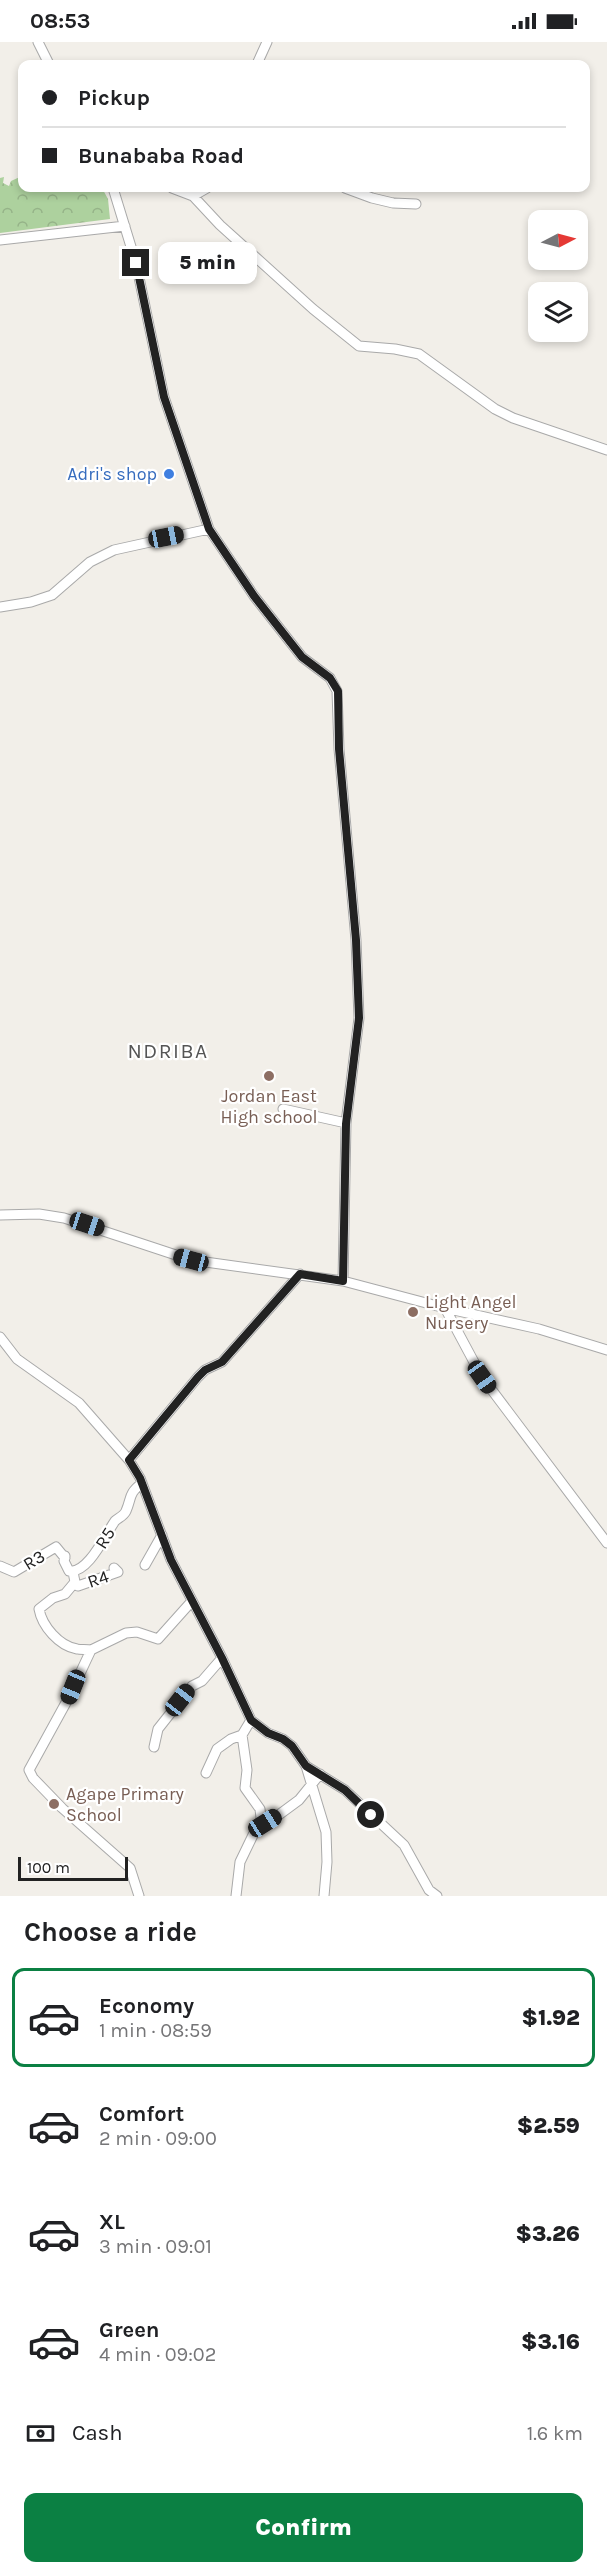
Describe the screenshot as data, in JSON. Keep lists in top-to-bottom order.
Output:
{
  "streets": {
    "street": ["R5", "R3", "R4"]
  },
  "crossings": [
    ["R5", "R3"],
    ["R5", "R4"],
    ["R3", "R4"]
  ],
  "districts": ["NDRIBA"],
  "places": [
    "Adri's shop",
    "Jordan East High school",
    "Light Angel Nursery",
    "Agape Primary School"
  ],
  "scale_bar": "100 m",
  "north": "right",
  "page": {
    "status": "08:53",
    "banner": ["Pickup", "Bunababa Road"],
    "bubble": "5 min",
    "scale": "100 m",
    "heading": "Choose a ride",
    "list": [
      {
        "name": "Economy",
        "note": "1 min · 08:59",
        "value": "$1.92"
      },
      {
        "name": "Comfort",
        "note": "2 min · 09:00",
        "value": "$2.59"
      },
      {
        "name": "XL",
        "note": "3 min · 09:01",
        "value": "$3.26"
      },
      {
        "name": "Green",
        "note": "4 min · 09:02",
        "value": "$3.16"
      }
    ],
    "pay": ["Cash", "1.6 km"],
    "buttons": "Confirm"
  }
}
